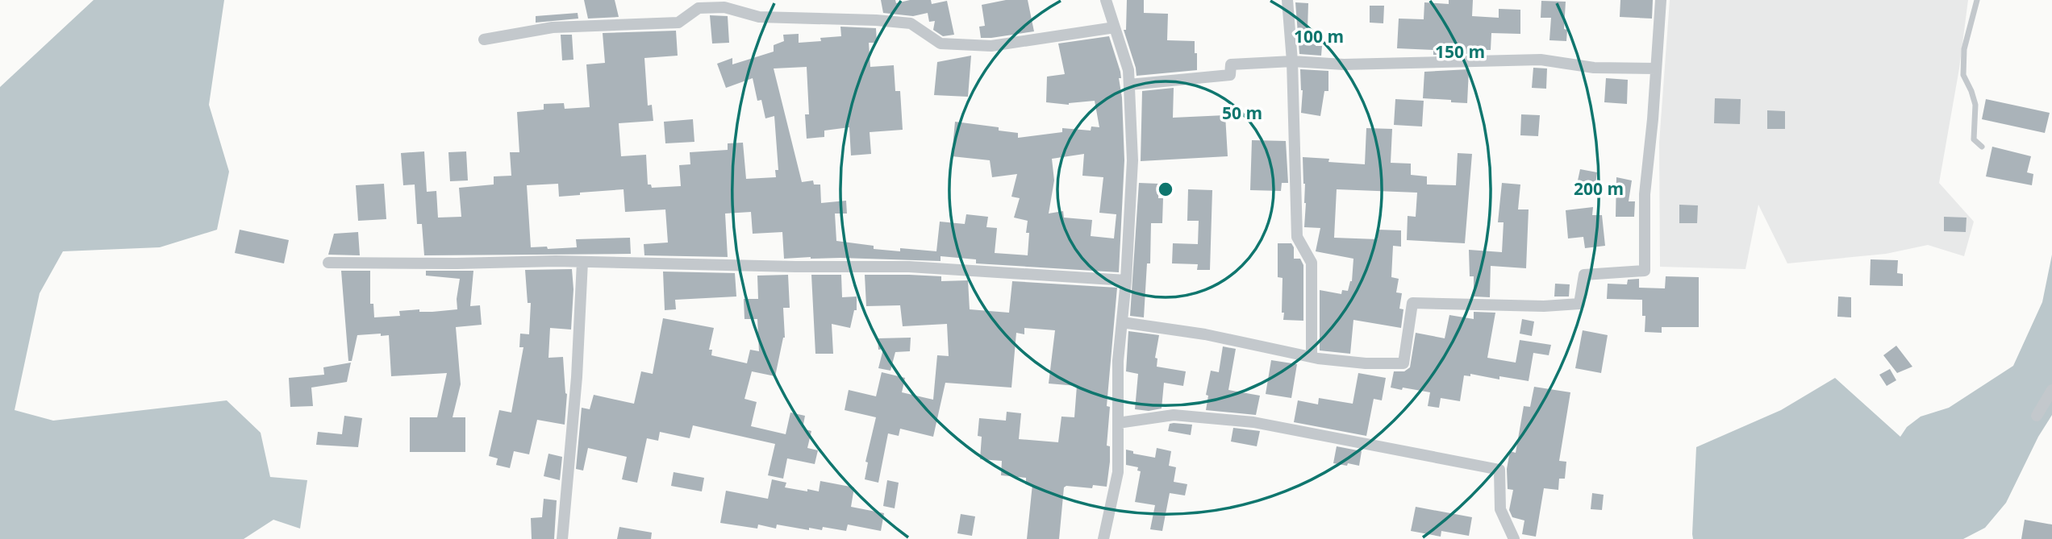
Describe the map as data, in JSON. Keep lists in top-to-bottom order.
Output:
{
  "rings": [
    "100 m",
    "150 m",
    "50 m",
    "200 m"
  ]
}
